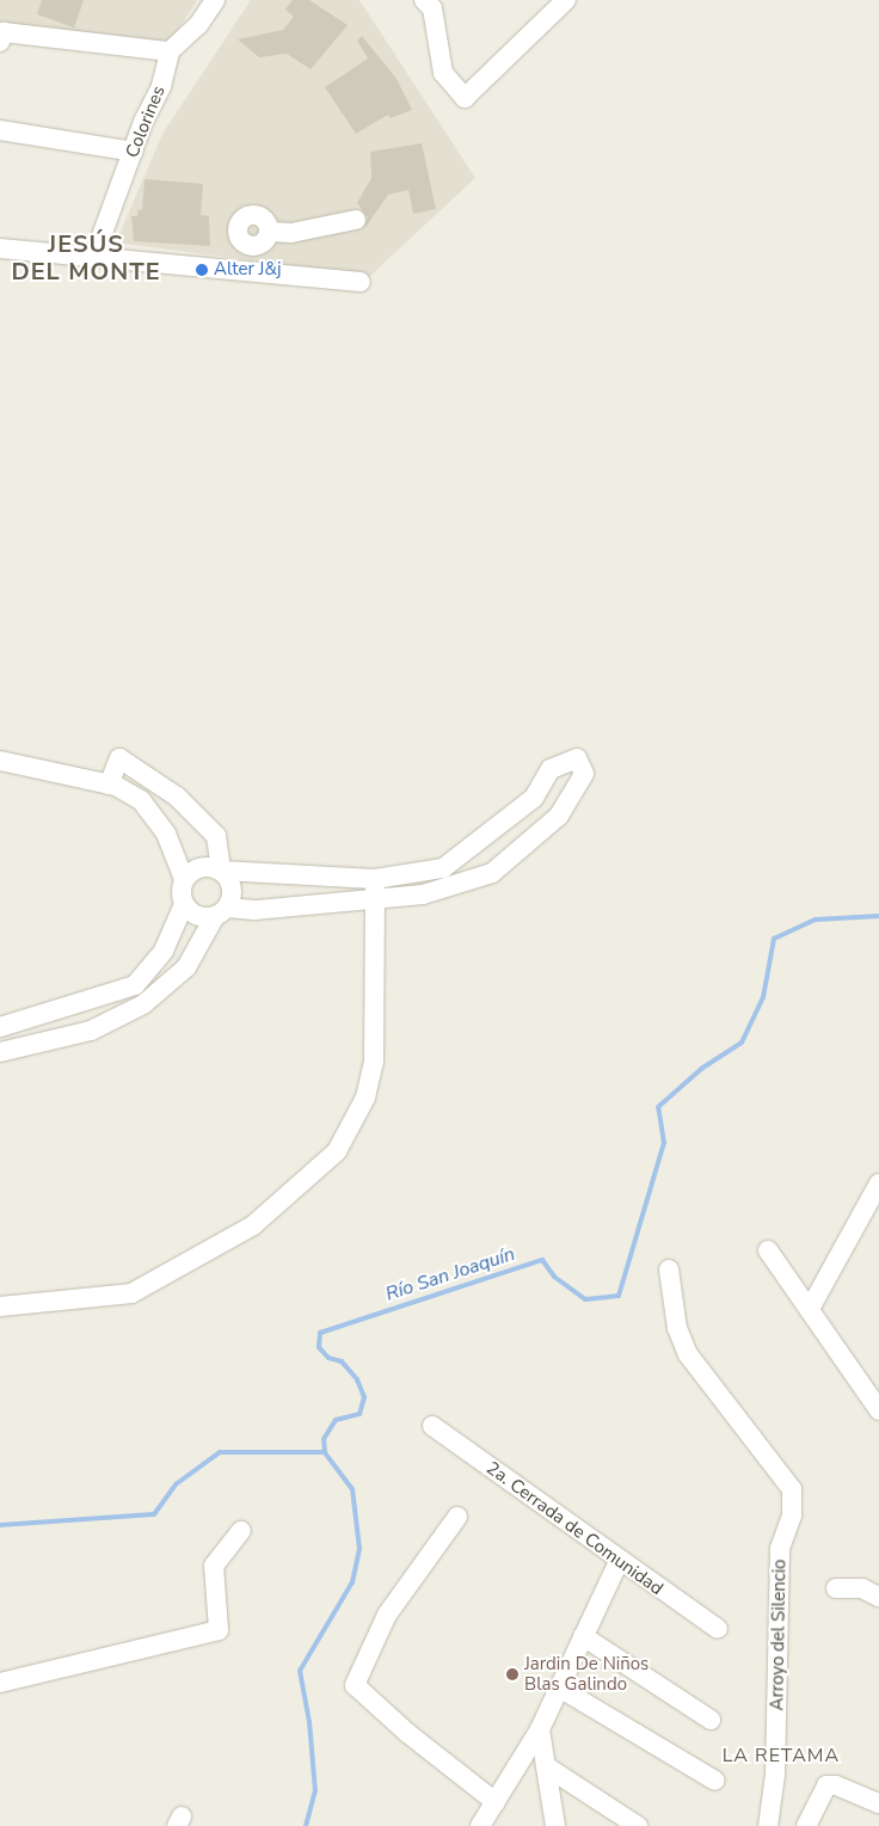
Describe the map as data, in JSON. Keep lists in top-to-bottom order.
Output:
{
  "streets": {
    "street": ["Colorines", "2a. Cerrada de Comunidad", "Arroyo del Silencio"]
  },
  "districts": ["JESÚS DEL MONTE", "LA RETAMA"],
  "water": ["Río San Joaquín"],
  "places": ["Alter J&j", "Jardin De Niños Blas Galindo"]
}
